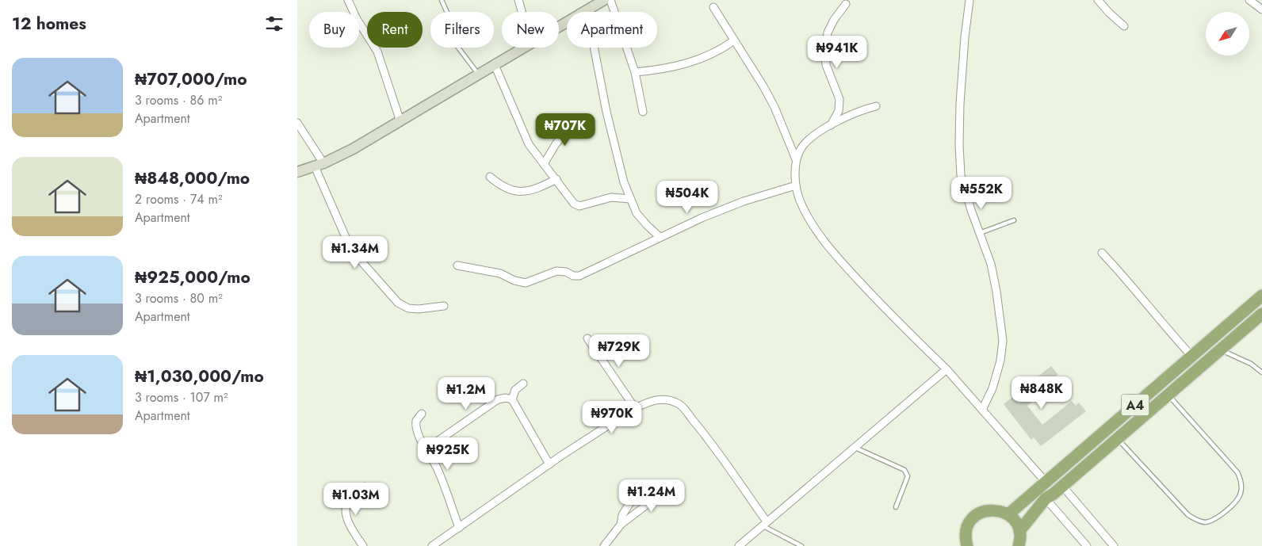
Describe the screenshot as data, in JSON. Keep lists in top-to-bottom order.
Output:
{
  "streets": {
    "highway": ["A4"]
  },
  "north": "bottom left",
  "page": {
    "heading": "12 homes",
    "chip": [
      "Buy",
      "Rent",
      "Filters",
      "New",
      "Apartment"
    ],
    "price": [
      "₦941K",
      "₦707K",
      "₦552K",
      "₦504K",
      "₦1.34M",
      "₦729K",
      "₦848K",
      "₦1.2M",
      "₦970K",
      "₦925K",
      "₦1.24M",
      "₦1.03M"
    ],
    "list": [
      {
        "name": "₦707,000/mo",
        "note": "3 rooms · 86 m² · Apartment"
      },
      {
        "name": "₦848,000/mo",
        "note": "2 rooms · 74 m² · Apartment"
      },
      {
        "name": "₦925,000/mo",
        "note": "3 rooms · 80 m² · Apartment"
      },
      {
        "name": "₦1,030,000/mo",
        "note": "3 rooms · 107 m² · Apartment"
      }
    ]
  }
}
